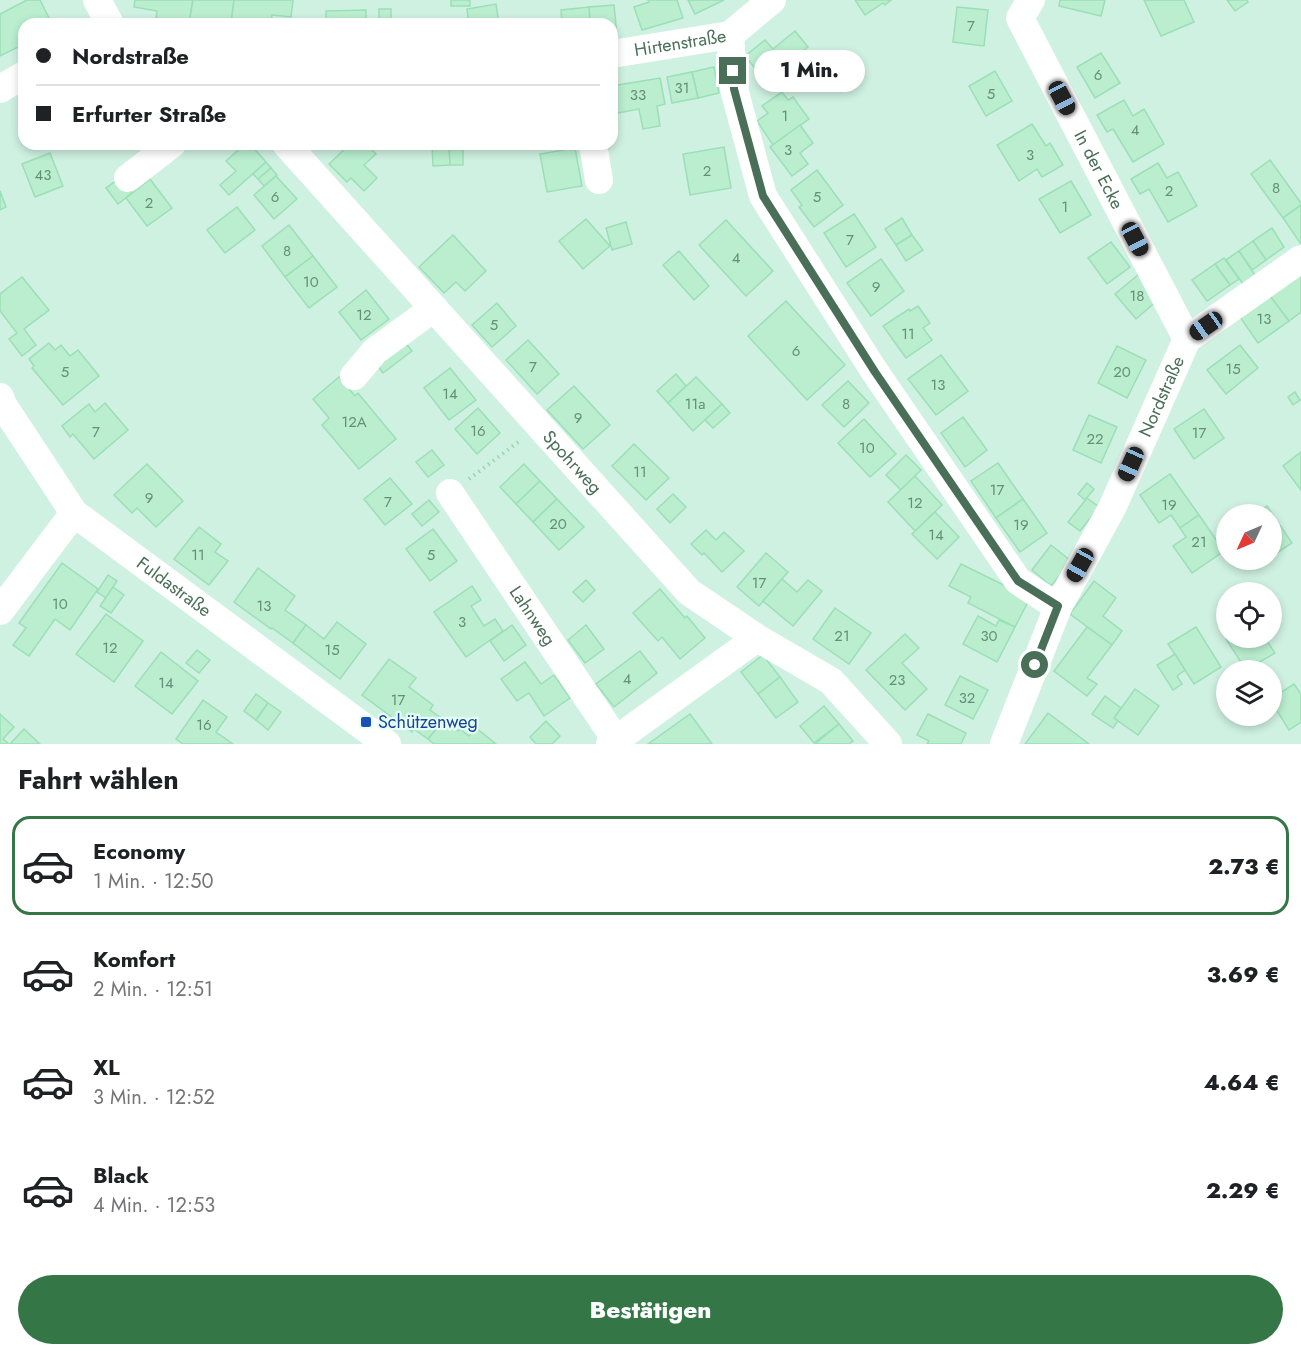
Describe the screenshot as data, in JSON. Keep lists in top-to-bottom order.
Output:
{
  "streets": {
    "street": [
      "Hirtenstraße",
      "In der Ecke",
      "Nordstraße",
      "Spohrweg",
      "Fuldastraße",
      "Lahnweg"
    ]
  },
  "crossings": [
    ["In der Ecke", "Nordstraße"]
  ],
  "places": {
    "transit": ["Schützenweg"]
  },
  "house_numbers": [
    "7",
    "6",
    "31",
    "5",
    "33",
    "1",
    "4",
    "3",
    "3",
    "2",
    "43",
    "8",
    "2",
    "6",
    "5",
    "2",
    "1",
    "7",
    "8",
    "4",
    "10",
    "9",
    "18",
    "12",
    "13",
    "5",
    "11",
    "6",
    "7",
    "15",
    "5",
    "20",
    "13",
    "14",
    "11a",
    "8",
    "9",
    "12A",
    "16",
    "7",
    "17",
    "22",
    "10",
    "11",
    "17",
    "9",
    "7",
    "12",
    "19",
    "20",
    "19",
    "14",
    "21",
    "11",
    "5",
    "17",
    "10",
    "13",
    "3",
    "21",
    "30",
    "12",
    "15",
    "4",
    "23",
    "14",
    "32",
    "17",
    "16"
  ],
  "north": "bottom left",
  "page": {
    "banner": ["Nordstraße", "Erfurter Straße"],
    "bubble": "1 Min.",
    "heading": "Fahrt wählen",
    "list": [
      {
        "name": "Economy",
        "note": "1 Min. · 12:50",
        "value": "2.73 €"
      },
      {
        "name": "Komfort",
        "note": "2 Min. · 12:51",
        "value": "3.69 €"
      },
      {
        "name": "XL",
        "note": "3 Min. · 12:52",
        "value": "4.64 €"
      },
      {
        "name": "Black",
        "note": "4 Min. · 12:53",
        "value": "2.29 €"
      }
    ],
    "buttons": "Bestätigen"
  }
}
